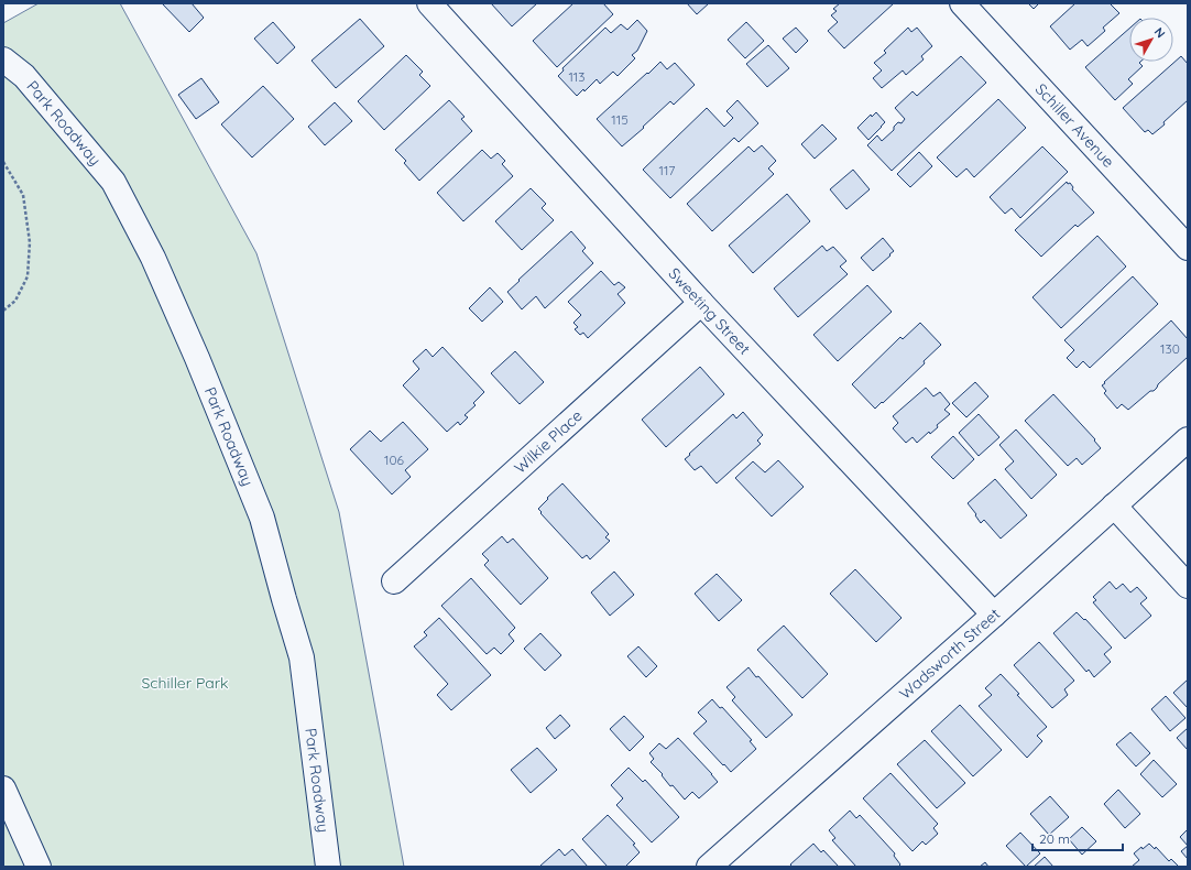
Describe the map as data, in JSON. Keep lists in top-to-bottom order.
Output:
{
  "streets": {
    "street": [
      "Park Roadway",
      "Schiller Avenue",
      "Sweeting Street",
      "Wilkie Place",
      "Wadsworth Street"
    ]
  },
  "crossings": [
    ["Sweeting Street", "Wilkie Place"],
    ["Sweeting Street", "Wadsworth Street"]
  ],
  "parks": ["Schiller Park"],
  "house_numbers": [
    "113",
    "115",
    "117",
    "130",
    "106"
  ],
  "scale_bar": "20 m",
  "north": "top right"
}
